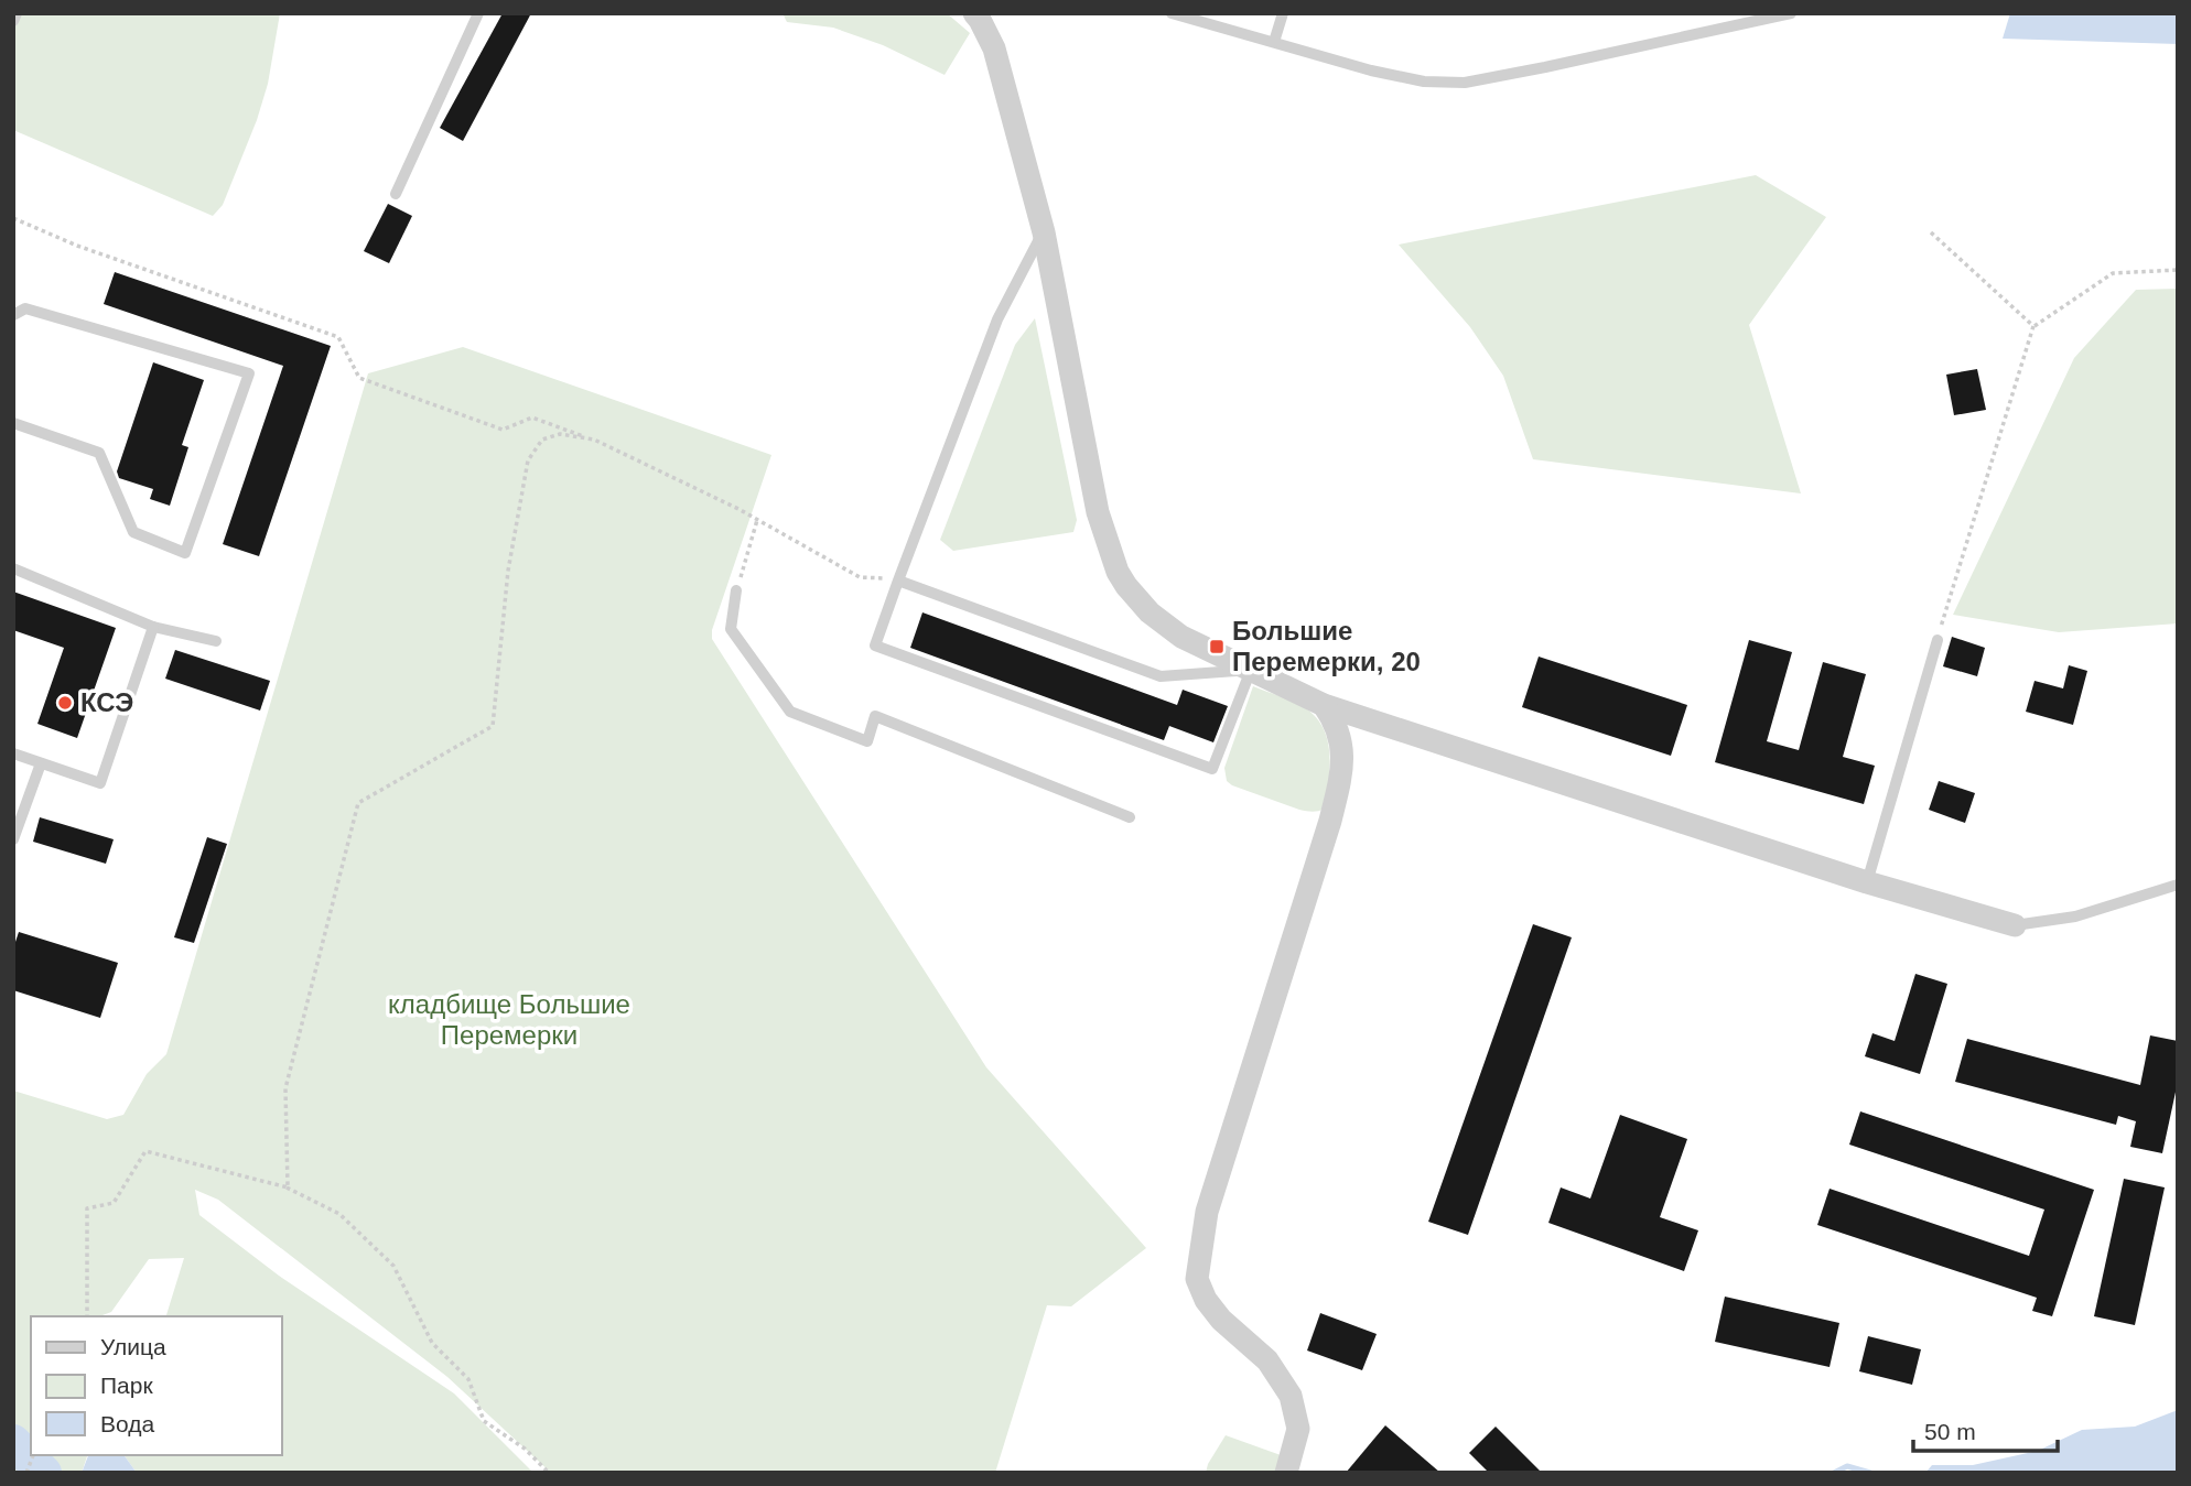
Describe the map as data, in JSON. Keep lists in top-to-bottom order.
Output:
{
  "parks": ["кладбище Большие Перемерки"],
  "places": {
    "transit": ["Большие Перемерки, 20"],
    "other": ["КСЭ"]
  },
  "legend": ["Улица", "Парк", "Вода"],
  "scale_bar": "50 m"
}
